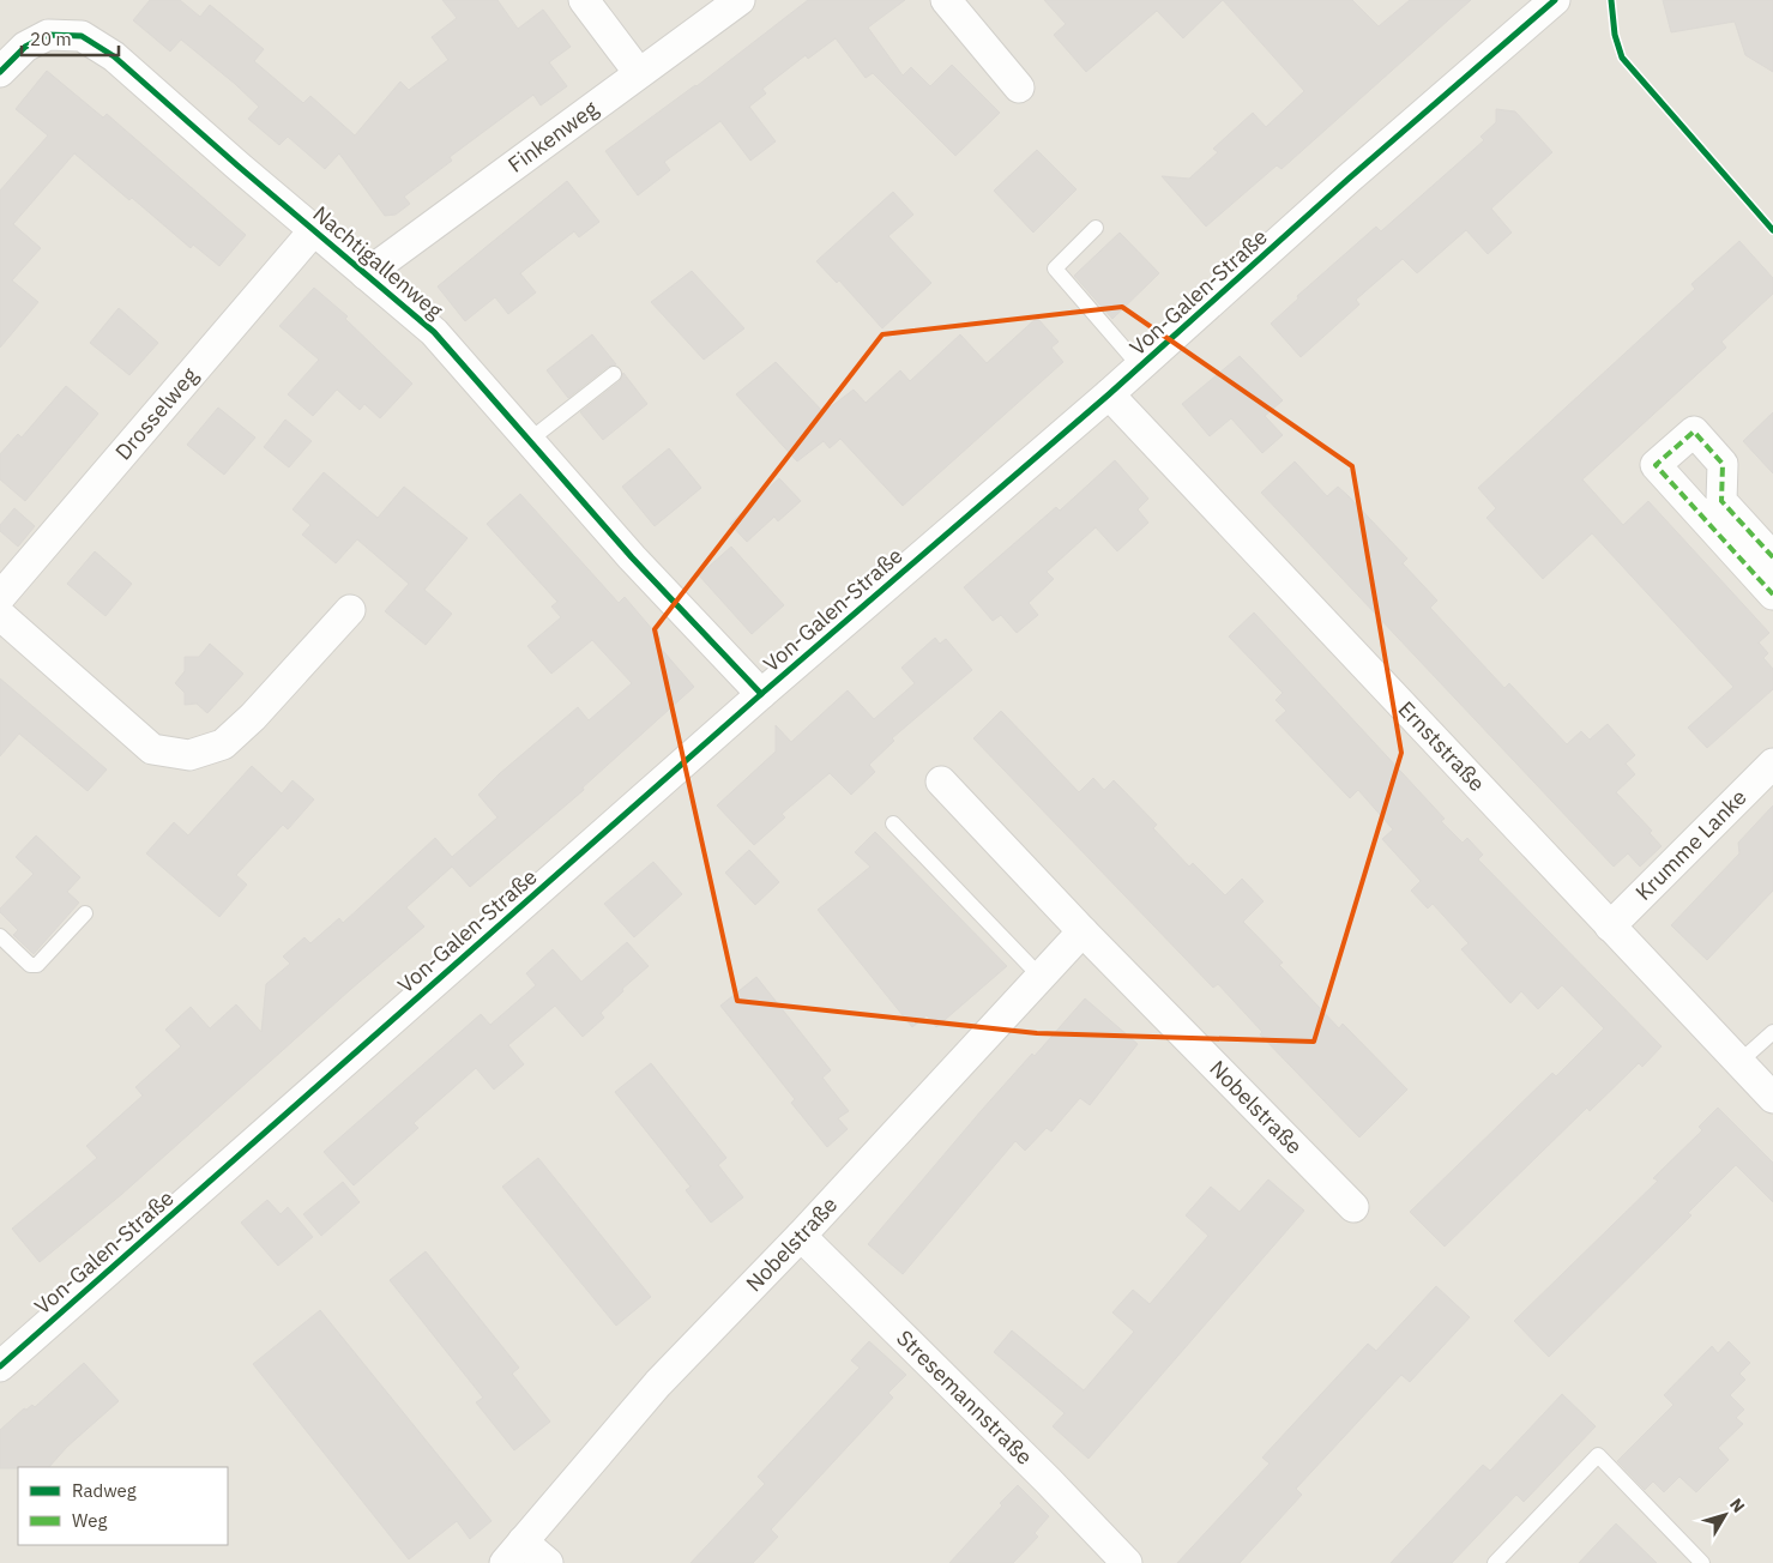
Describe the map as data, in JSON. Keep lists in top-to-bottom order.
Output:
{
  "streets": {
    "street": [
      "Finkenweg",
      "Nachtigallenweg",
      "Von-Galen-Straße",
      "Drosselweg",
      "Ernststraße",
      "Krumme Lanke",
      "Nobelstraße",
      "Stresemannstraße"
    ]
  },
  "crossings": [
    ["Finkenweg", "Nachtigallenweg"],
    ["Nachtigallenweg", "Von-Galen-Straße"],
    ["Nachtigallenweg", "Drosselweg"],
    ["Von-Galen-Straße", "Ernststraße"],
    ["Ernststraße", "Krumme Lanke"],
    ["Nobelstraße", "Stresemannstraße"]
  ],
  "legend": ["Radweg", "Weg"],
  "scale_bar": "20 m",
  "north": "top right"
}
